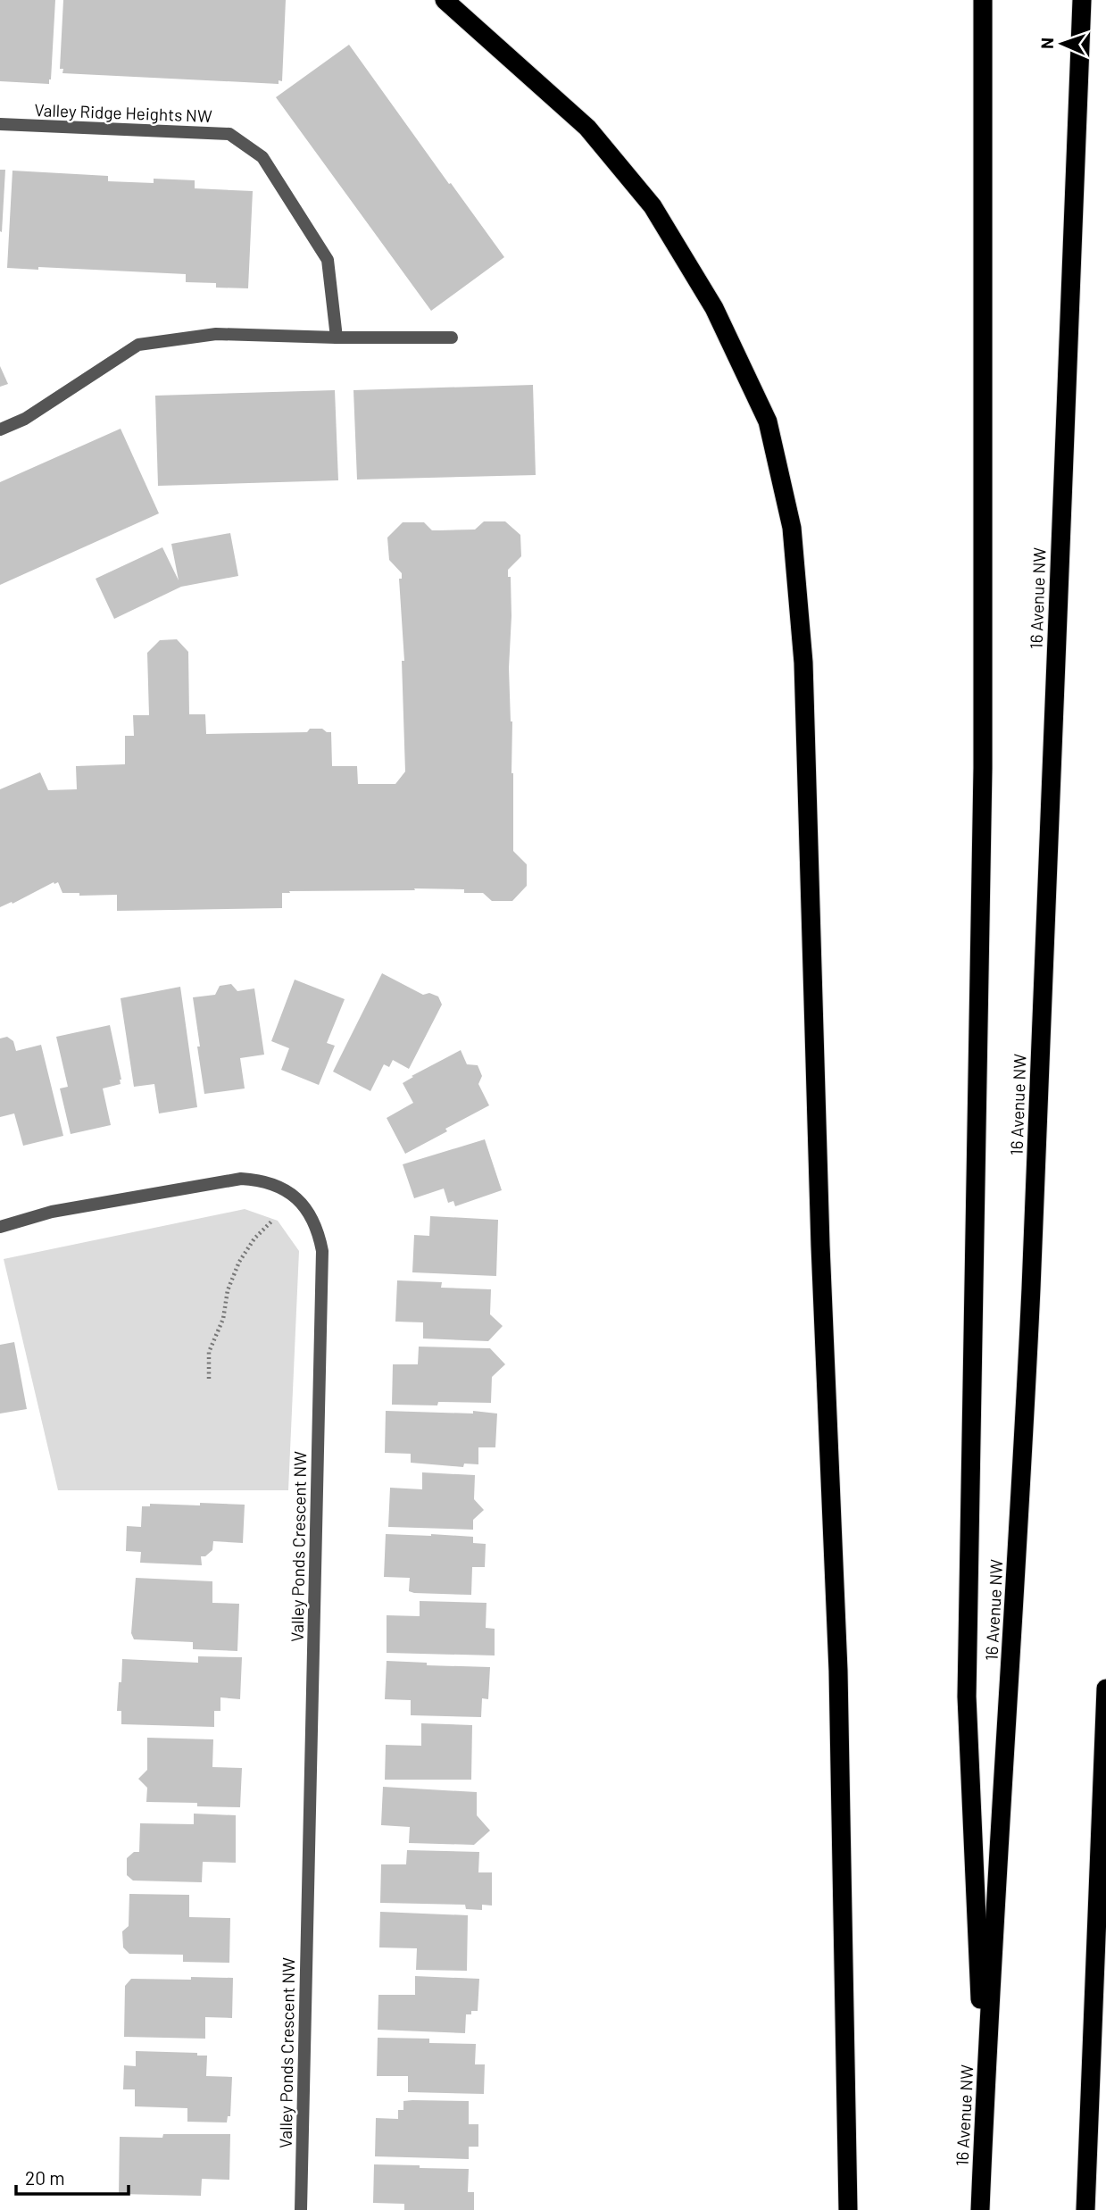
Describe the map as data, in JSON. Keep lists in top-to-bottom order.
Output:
{
  "streets": {
    "highway": ["16 Avenue NW"],
    "street": ["Valley Ridge Heights NW", "Valley Ponds Crescent NW"]
  },
  "scale_bar": "20 m",
  "north": "left"
}
